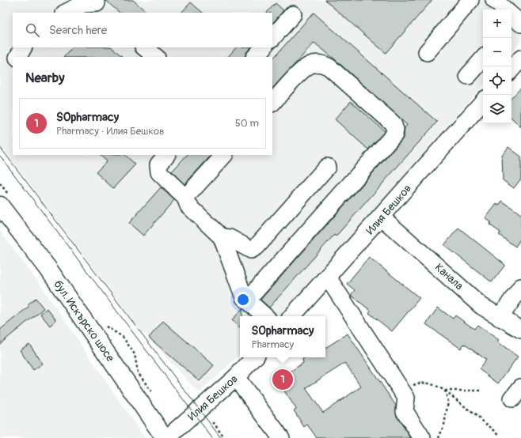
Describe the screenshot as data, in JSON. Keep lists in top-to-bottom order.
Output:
{
  "streets": {
    "main road": ["бул. Искърско шосе"],
    "street": ["Илия Бешков", "Канала"]
  },
  "crossings": [
    ["Илия Бешков", "Канала"],
    ["Илия Бешков", "бул. Искърско шосе"]
  ],
  "page": {
    "map_buttons": ["+", "−"],
    "search": "Search here",
    "heading": "Nearby",
    "list": [
      {
        "mark": "1",
        "name": "SOpharmacy",
        "note": "Pharmacy · Илия Бешков",
        "value": "50 m"
      }
    ],
    "popup": ["SOpharmacy", "Pharmacy"],
    "pins": "1"
  }
}
